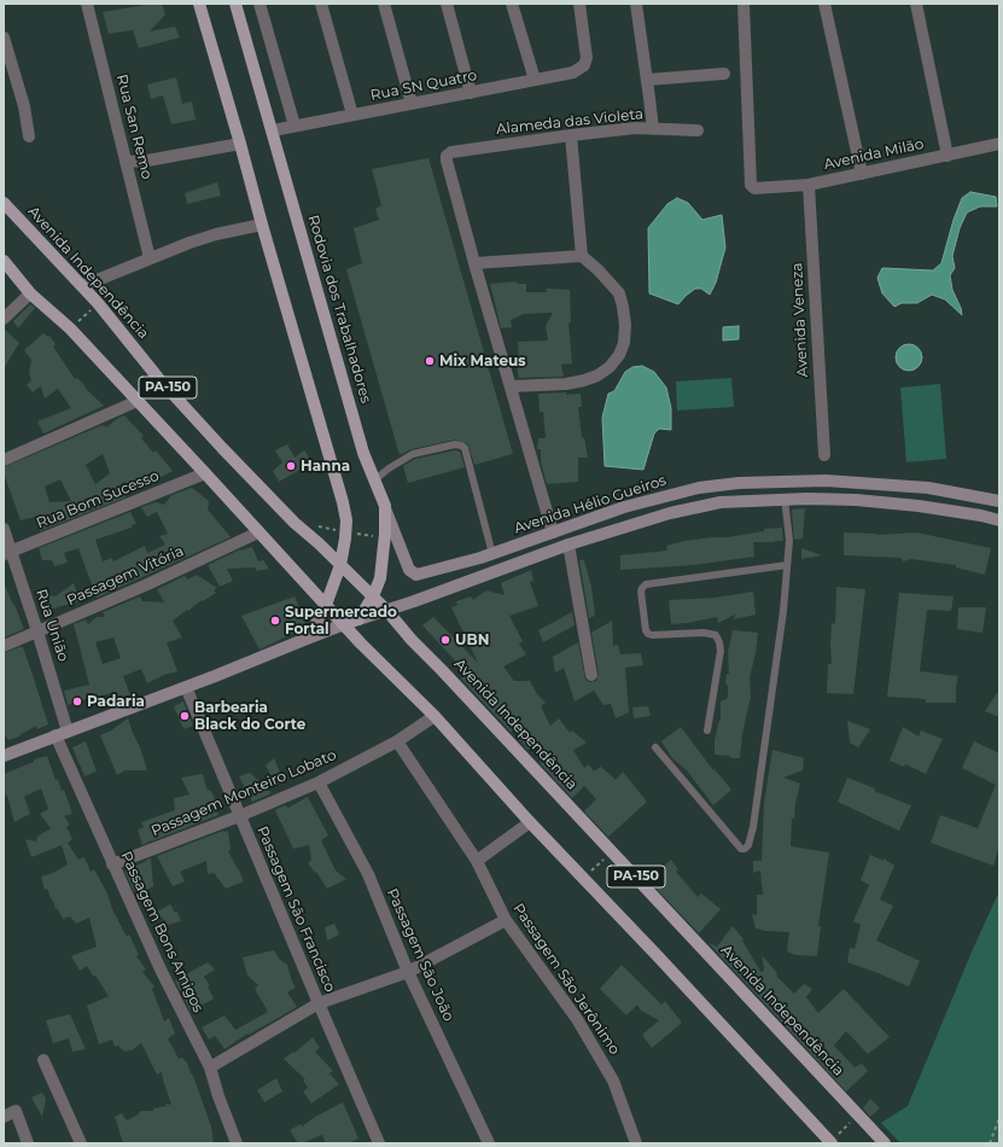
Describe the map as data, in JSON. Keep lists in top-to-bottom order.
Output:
{
  "streets": {
    "main road": [
      "Avenida Independência",
      "Rodovia dos Trabalhadores",
      "PA-150",
      "Avenida Hélio Gueiros"
    ],
    "street": [
      "Rua SN Quatro",
      "Alameda das Violeta",
      "Rua San Remo",
      "Avenida Milão",
      "Avenida Veneza",
      "Rua Bom Sucesso",
      "Passagem Vitória",
      "Rua União",
      "Passagem Monteiro Lobato",
      "Passagem São Francisco",
      "Passagem Bons Amigos",
      "Passagem São João",
      "Passagem São Jerônimo"
    ]
  },
  "crossings": [
    ["Rua SN Quatro", "Rodovia dos Trabalhadores"],
    ["Avenida Milão", "Avenida Veneza"],
    ["Avenida Independência", "Rodovia dos Trabalhadores"],
    ["Rodovia dos Trabalhadores", "Avenida Hélio Gueiros"],
    ["PA-150", "Rua Bom Sucesso"],
    ["PA-150", "Passagem Vitória"],
    ["PA-150", "Passagem Monteiro Lobato"],
    ["Rua Bom Sucesso", "Rua União"],
    ["Passagem Vitória", "Rua União"],
    ["Passagem Monteiro Lobato", "Passagem São Francisco"],
    ["Passagem Monteiro Lobato", "Passagem Bons Amigos"],
    ["Passagem Monteiro Lobato", "Passagem São João"],
    ["Passagem Monteiro Lobato", "Passagem São Jerônimo"]
  ],
  "places": [
    "Mix Mateus",
    "Hanna",
    "Supermercado Fortal",
    "UBN",
    "Padaria",
    "Barbearia Black do Corte"
  ]
}
